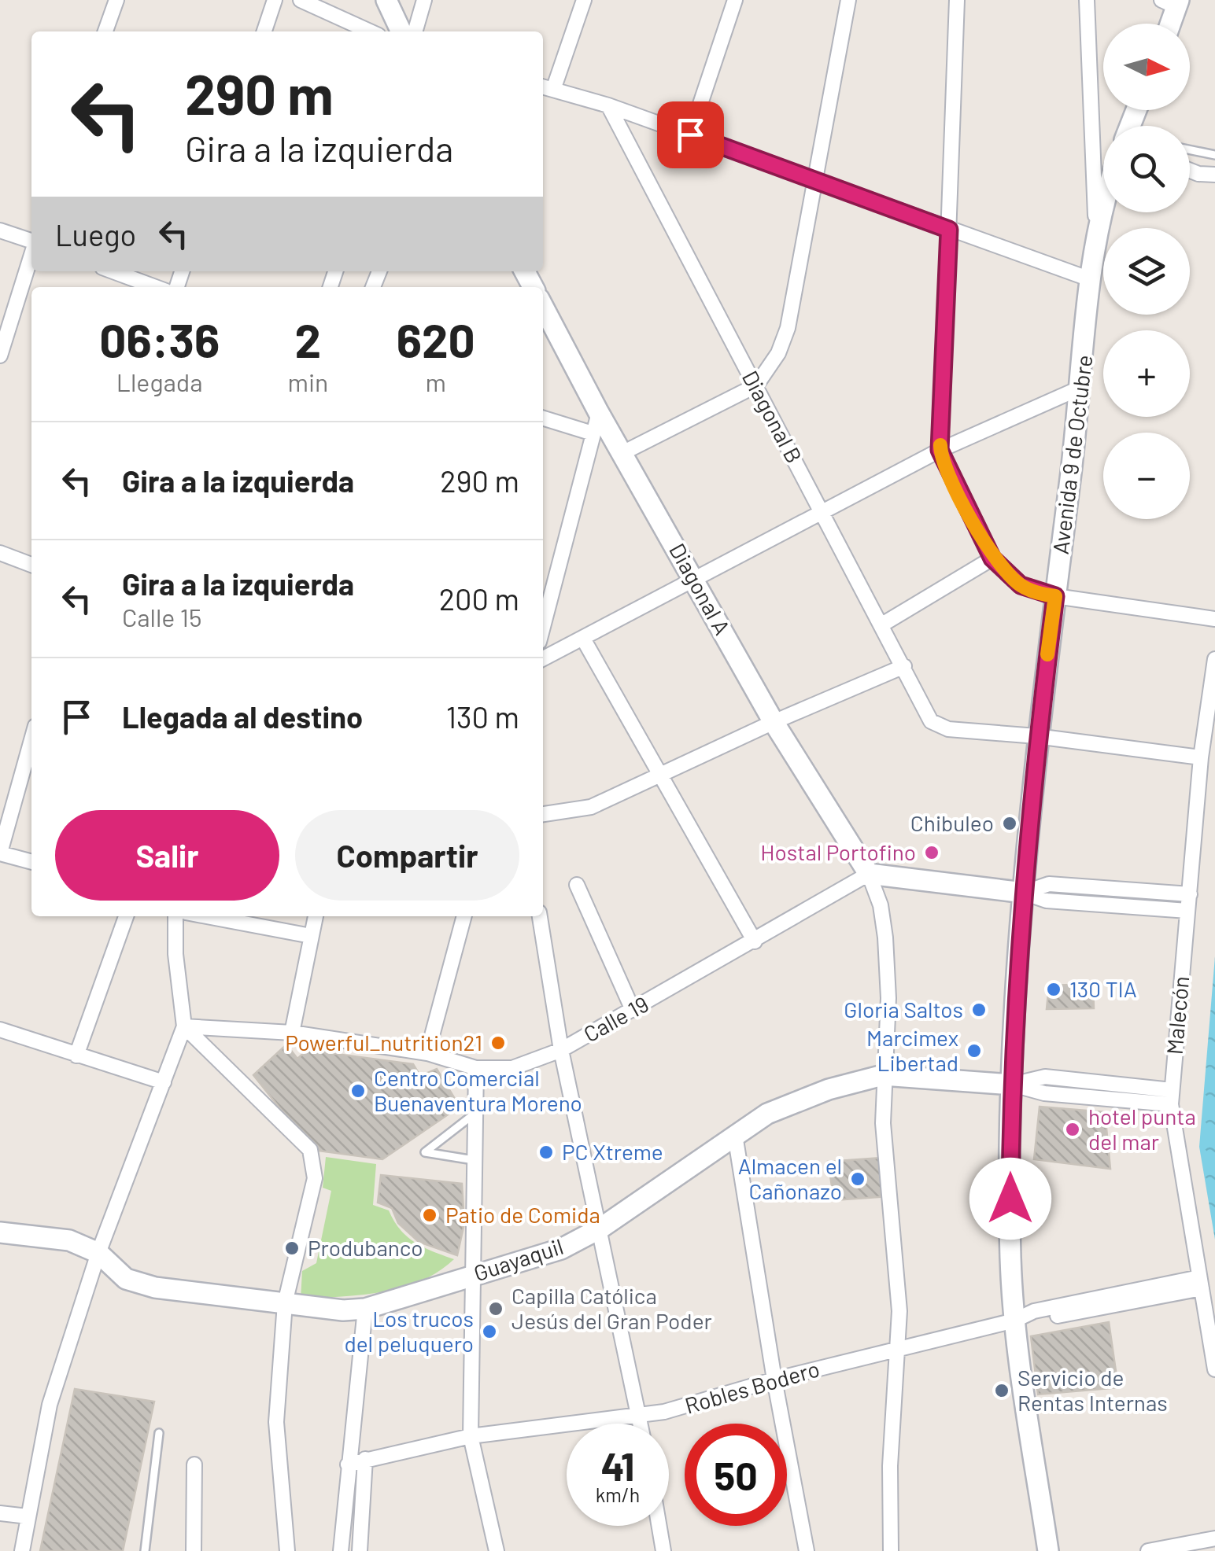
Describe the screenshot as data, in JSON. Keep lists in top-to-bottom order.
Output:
{
  "streets": {
    "street": [
      "Diagonal B",
      "Avenida 9 de Octubre",
      "Diagonal A",
      "Malecón",
      "Calle 19",
      "Guayaquil",
      "Robles Bodero"
    ]
  },
  "crossings": [
    ["Diagonal B", "Avenida 9 de Octubre"],
    ["Avenida 9 de Octubre", "Guayaquil"],
    ["Avenida 9 de Octubre", "Robles Bodero"],
    ["Diagonal A", "Calle 19"],
    ["Malecón", "Guayaquil"],
    ["Malecón", "Robles Bodero"]
  ],
  "places": [
    "Chibuleo",
    "Hostal Portofino",
    "130 TIA",
    "Gloria Saltos",
    "Powerful_nutrition21",
    "Marcimex Libertad",
    "Centro Comercial Buenaventura Moreno",
    "hotel punta del mar",
    "PC Xtreme",
    "Almacen el Cañonazo",
    "Patio de Comida",
    "Produbanco",
    "Capilla Católica Jesús del Gran Poder",
    "Los trucos del peluquero",
    "Servicio de Rentas Internas"
  ],
  "north": "right",
  "page": {
    "map_buttons": ["+", "−"],
    "turn": ["290 m", "Gira a la izquierda"],
    "then": "Luego",
    "eta": [
      "06:36",
      "Llegada",
      "2",
      "min",
      "620",
      "m"
    ],
    "list": [
      {
        "name": "Gira a la izquierda",
        "value": "290 m"
      },
      {
        "name": "Gira a la izquierda",
        "note": "Calle 15",
        "value": "200 m"
      },
      {
        "name": "Llegada al destino",
        "value": "130 m"
      }
    ],
    "buttons": ["Salir", "Compartir"],
    "speed": "41 km/h",
    "limit": "50"
  }
}
